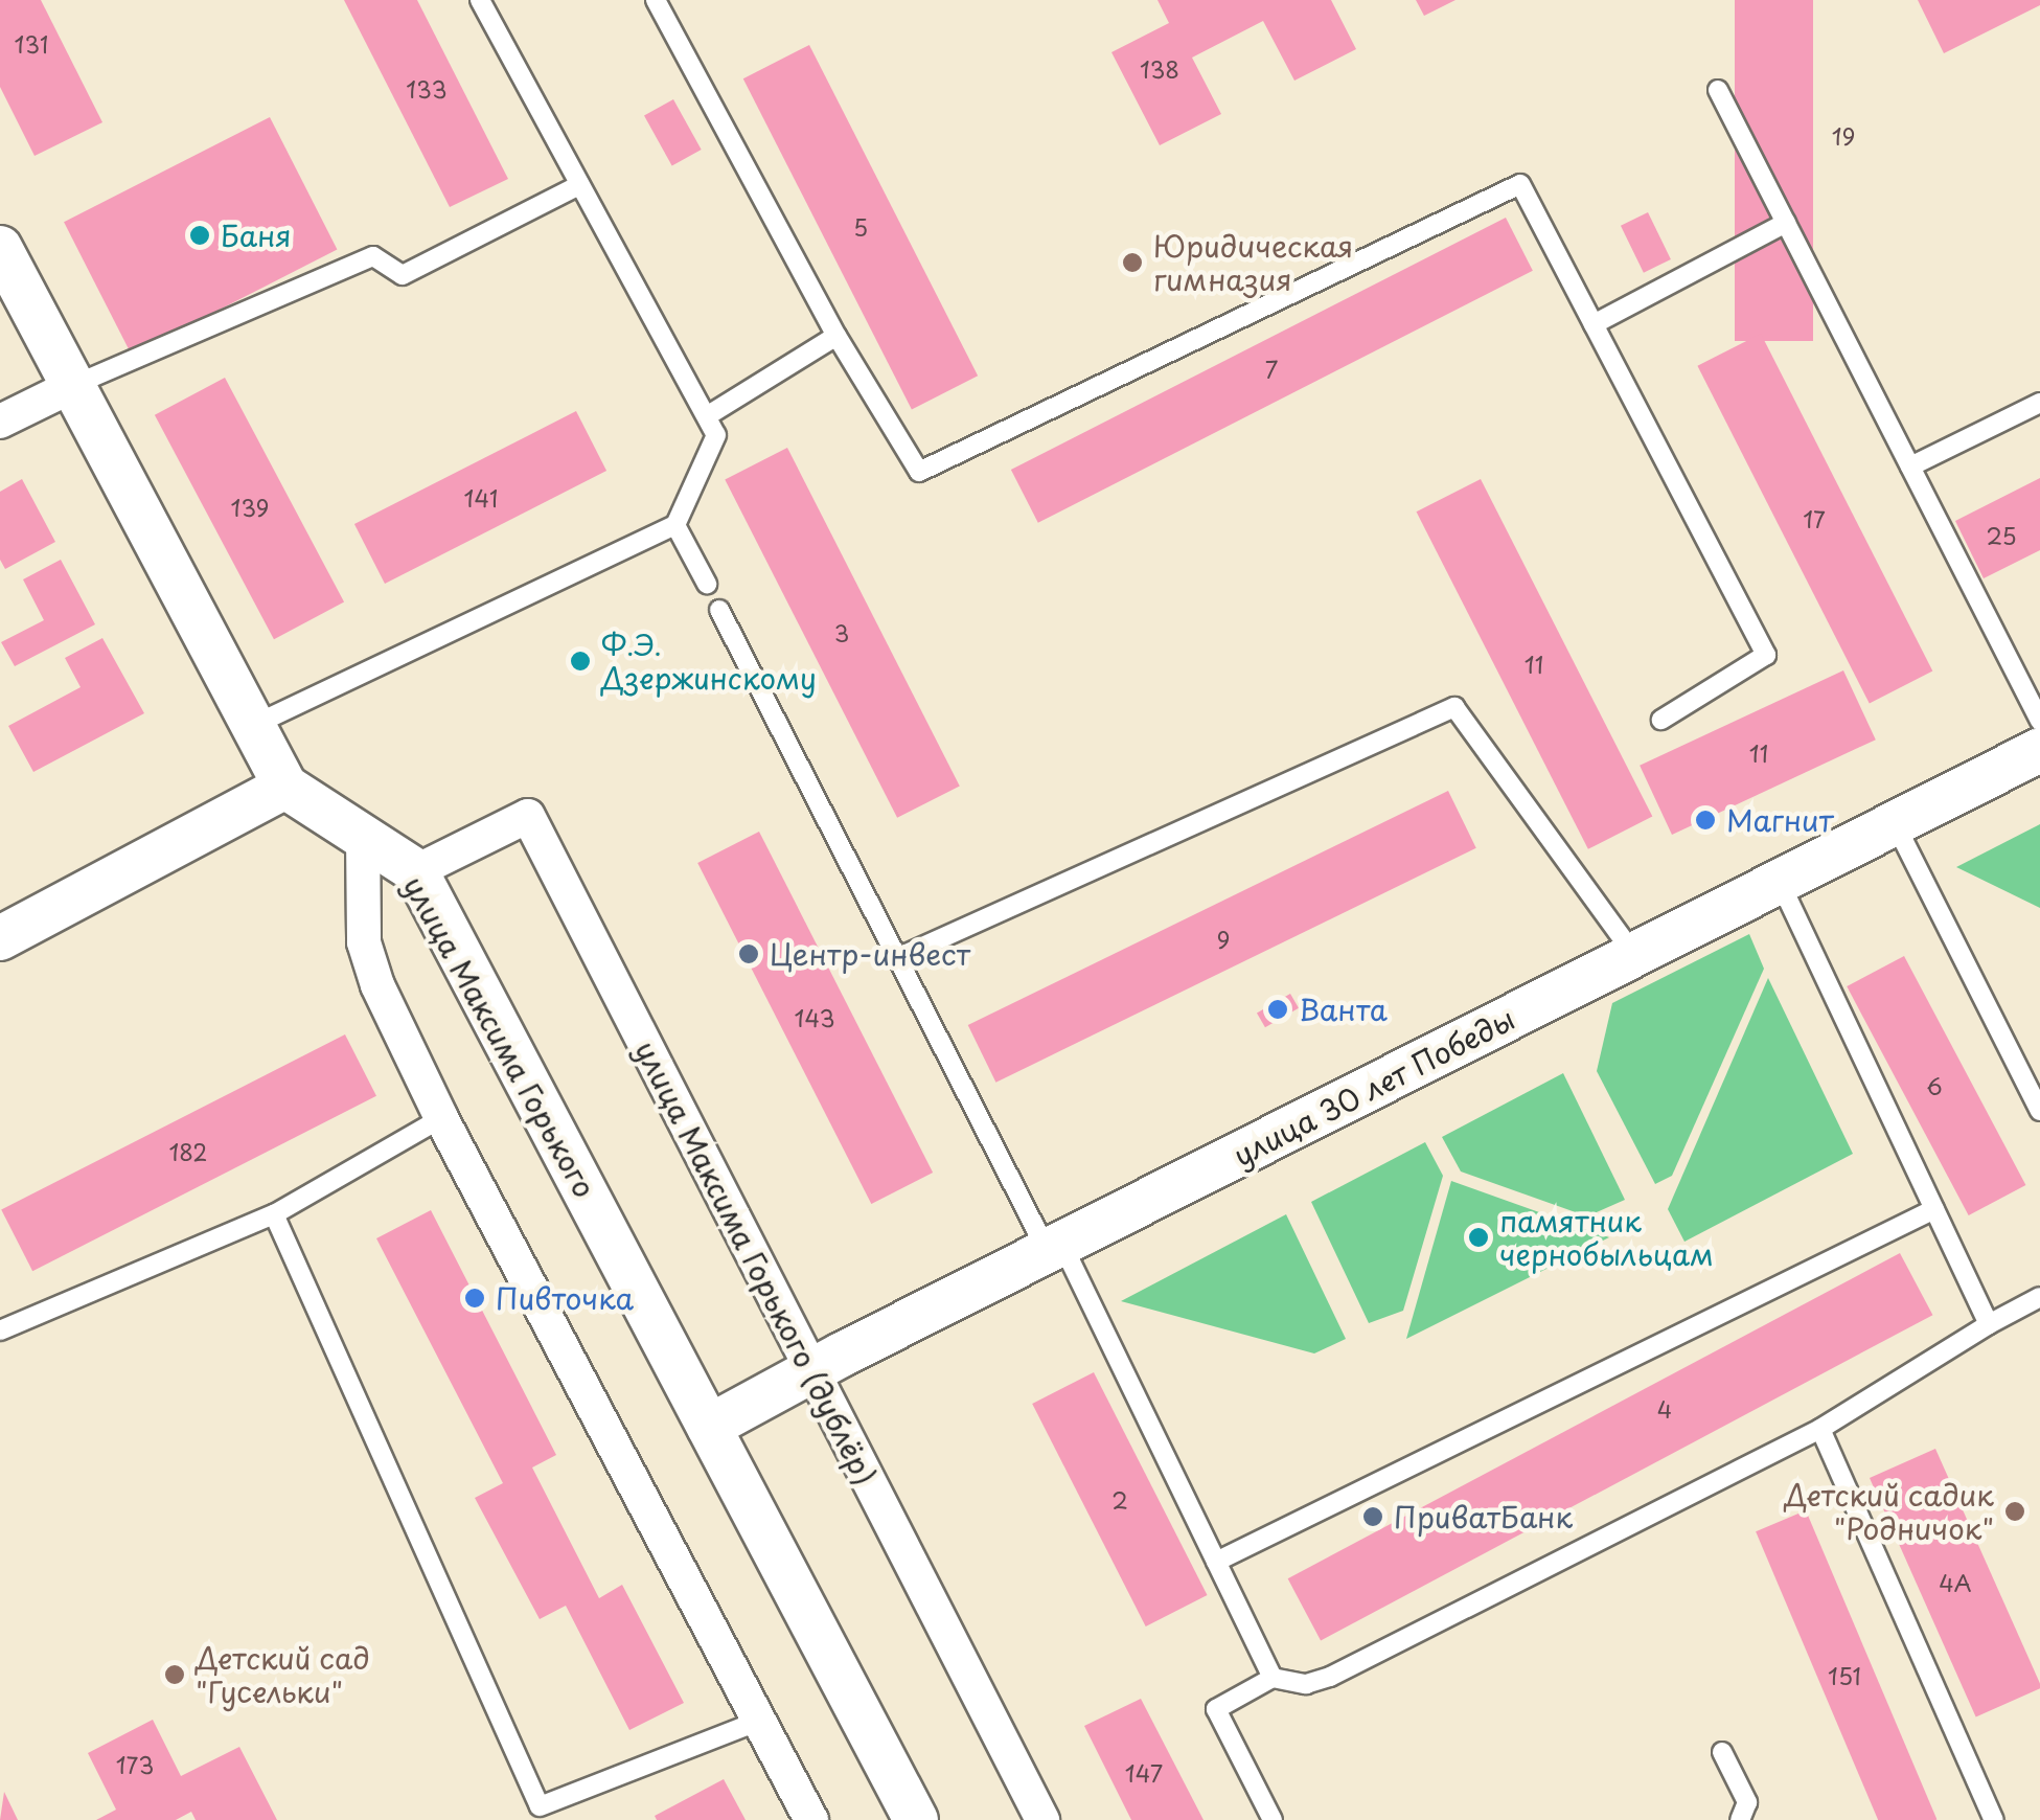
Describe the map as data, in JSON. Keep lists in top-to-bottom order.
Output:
{
  "streets": {
    "street": ["улица Максима Горького", "улица 30 лет Победы", "улица Максима Горького (дублёр)"]
  },
  "crossings": [
    ["улица Максима Горького", "улица 30 лет Победы"],
    ["улица Максима Горького", "улица Максима Горького (дублёр)"],
    ["улица 30 лет Победы", "улица Максима Горького (дублёр)"]
  ],
  "places": [
    "Баня",
    "Юридическая гимназия",
    "Ф.Э. Дзержинскому",
    "Магнит",
    "Центр-инвест",
    "Ванта",
    "памятник чернобыльцам",
    "Пивточка",
    "Детский садик \"Родничок\"",
    "ПриватБанк",
    "Детский сад \"Гусельки\""
  ],
  "house_numbers": [
    "131",
    "138",
    "133",
    "19",
    "5",
    "7",
    "141",
    "139",
    "17",
    "25",
    "3",
    "11",
    "11",
    "9",
    "143",
    "6",
    "182",
    "4",
    "2",
    "4А",
    "151",
    "173",
    "147"
  ]
}
